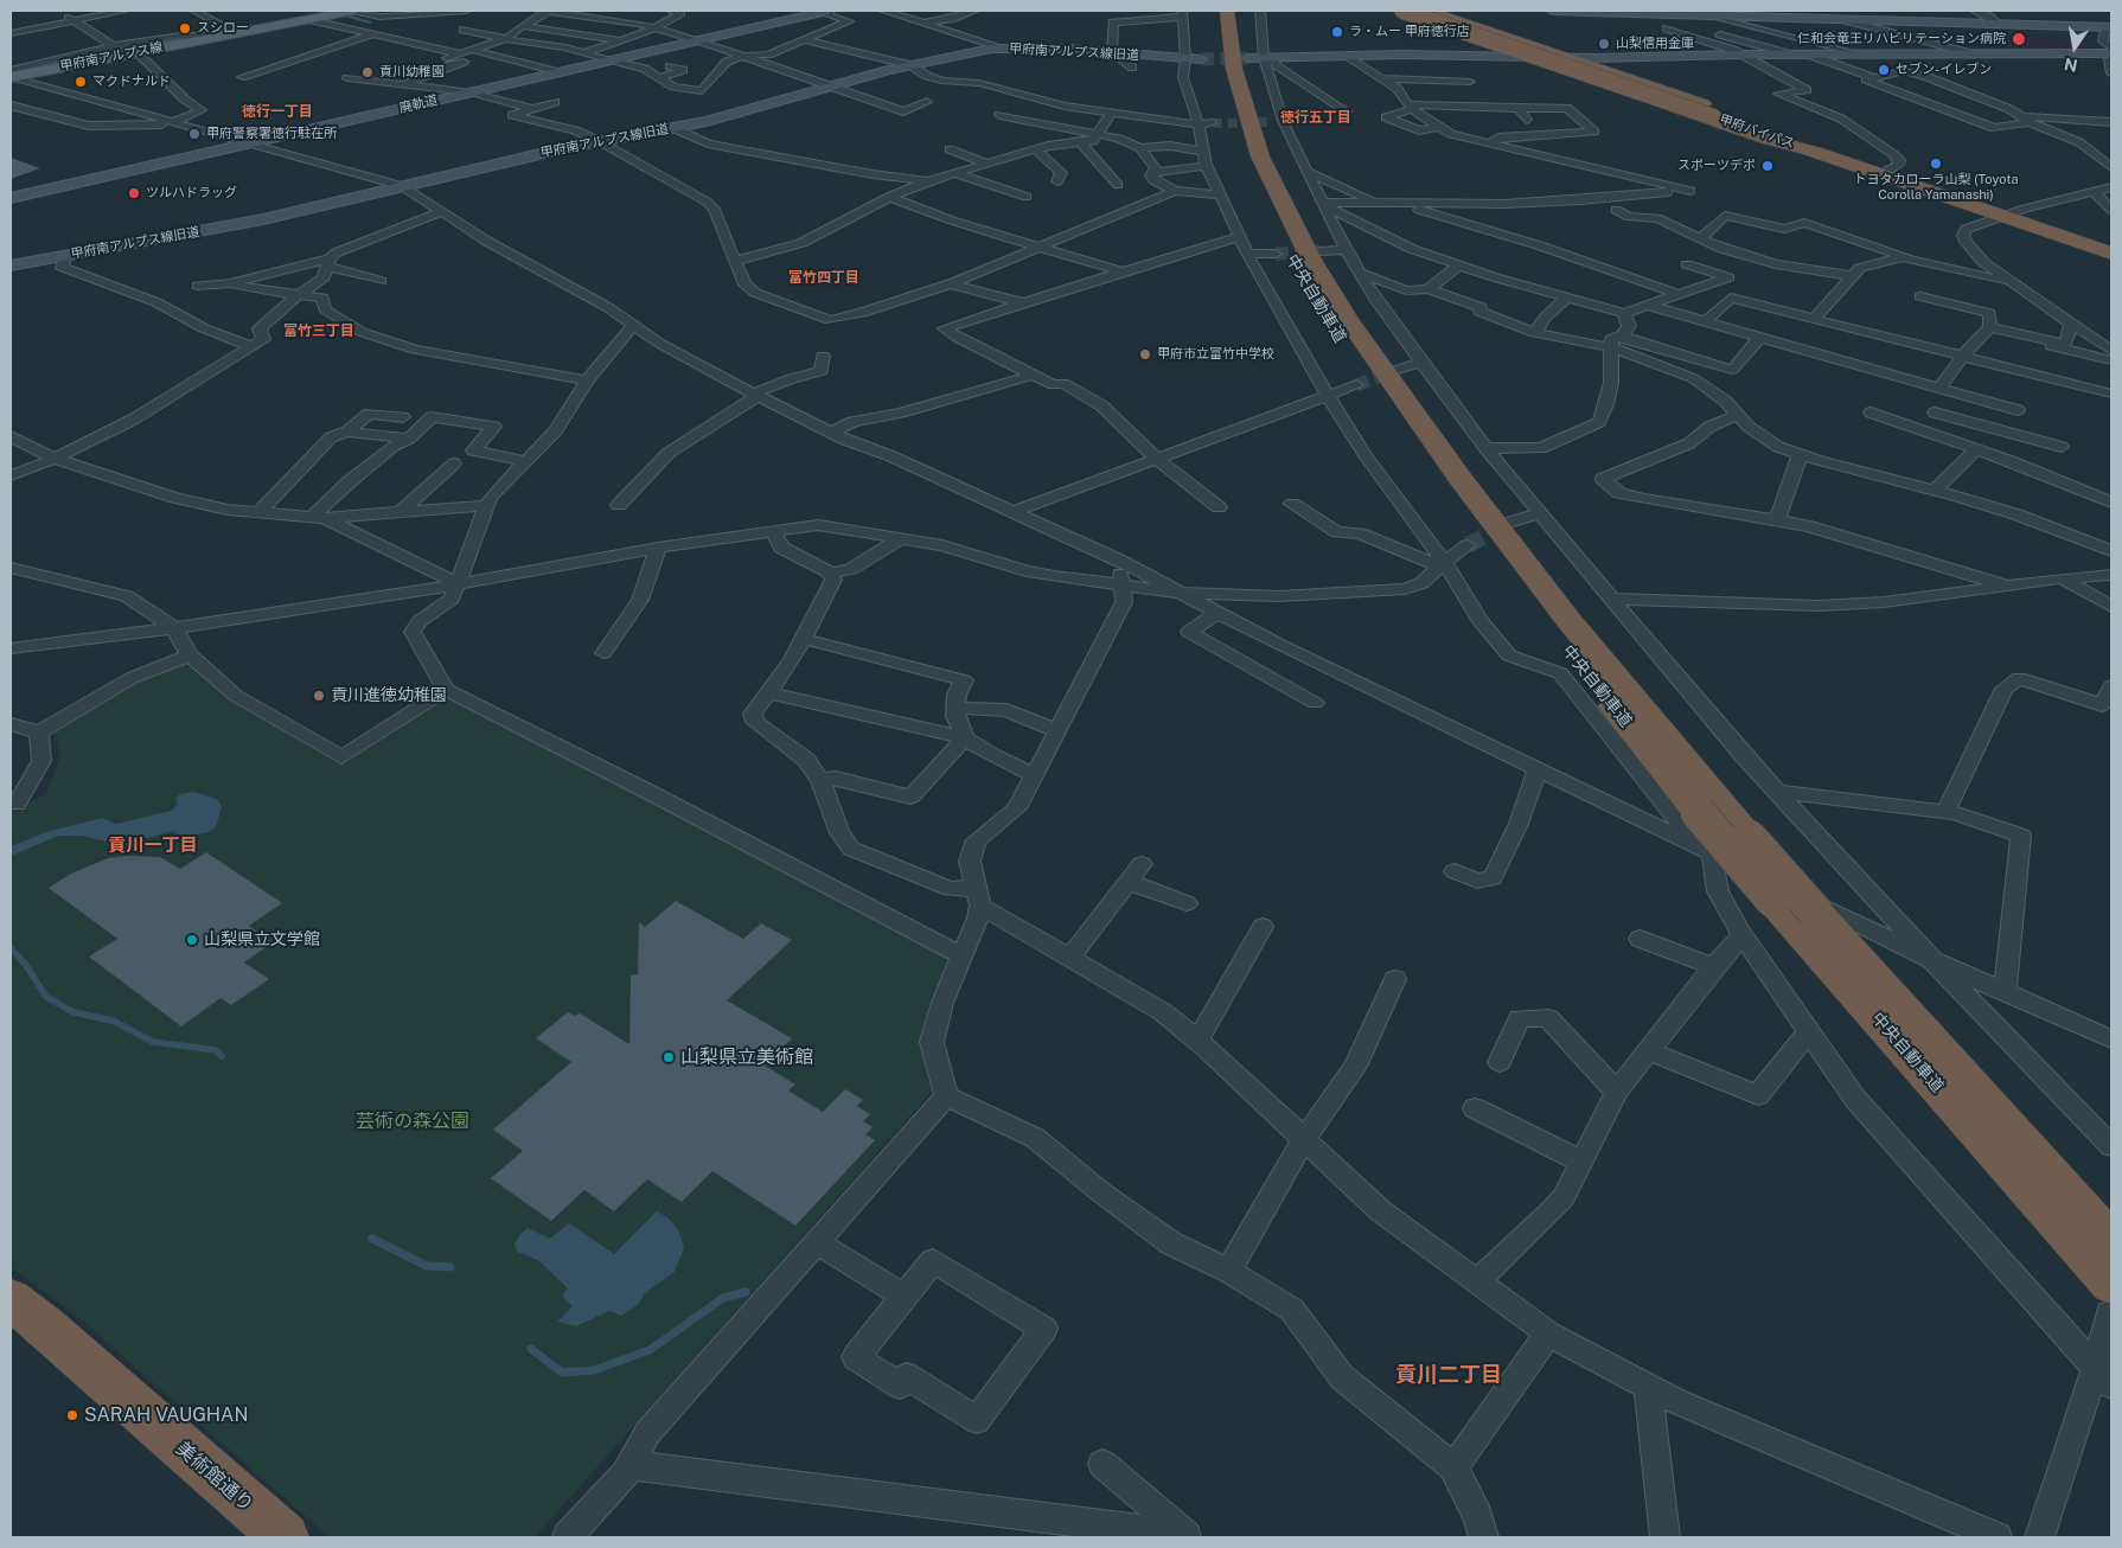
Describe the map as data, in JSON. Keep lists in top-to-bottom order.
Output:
{
  "streets": {
    "highway": ["甲府バイパス", "中央自動車道", "美術館通り"],
    "main road": ["甲府南アルプス線"],
    "street": ["甲府南アルプス線旧道", "廃軌道"]
  },
  "districts": [
    "徳行一丁目",
    "徳行五丁目",
    "富竹四丁目",
    "富竹三丁目",
    "貢川一丁目",
    "貢川二丁目"
  ],
  "parks": ["芸術の森公園"],
  "places": [
    "スシロー",
    "ラ・ムー 甲府徳行店",
    "仁和会竜王リハビリテーション病院",
    "山梨信用金庫",
    "セブン-イレブン",
    "貢川幼稚園",
    "マクドナルド",
    "甲府警察署徳行駐在所",
    "トヨタカローラ山梨 (Toyota Corolla Yamanashi)",
    "スポーツデポ",
    "ツルハドラッグ",
    "甲府市立富竹中学校",
    "貢川進徳幼稚園",
    "山梨県立文学館",
    "山梨県立美術館",
    "SARAH VAUGHAN"
  ],
  "north": "bottom"
}
